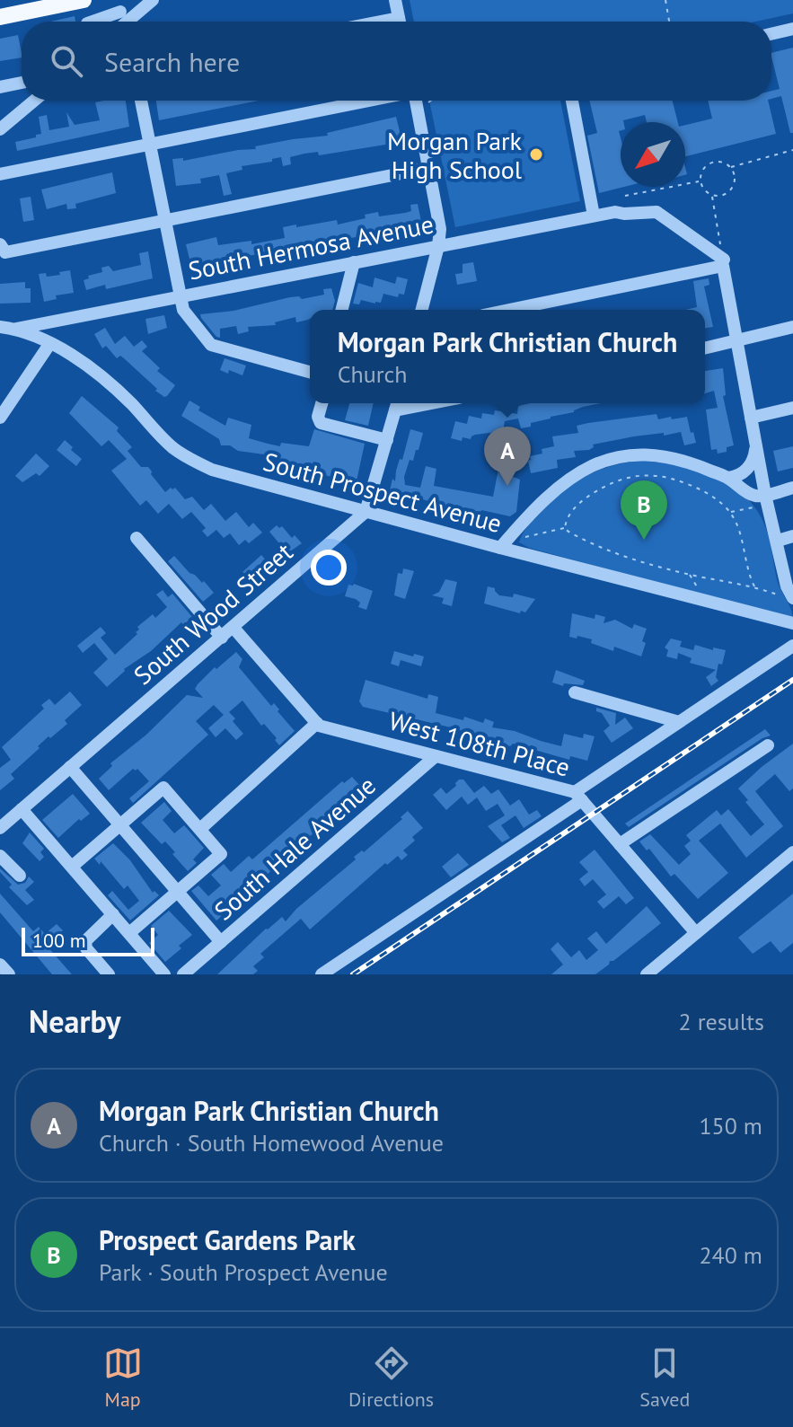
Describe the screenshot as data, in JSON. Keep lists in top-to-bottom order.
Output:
{
  "streets": {
    "street": [
      "South Hermosa Avenue",
      "South Prospect Avenue",
      "South Wood Street",
      "West 108th Place",
      "South Hale Avenue"
    ]
  },
  "crossings": [
    ["South Hermosa Avenue", "South Prospect Avenue"],
    ["South Prospect Avenue", "South Wood Street"],
    ["West 108th Place", "South Hale Avenue"]
  ],
  "places": ["Morgan Park High School"],
  "scale_bar": "100 m",
  "north": "bottom left",
  "page": {
    "search": "Search here",
    "popup": ["Morgan Park Christian Church", "Church"],
    "pins": ["A", "B"],
    "scale": "100 m",
    "heading": ["Nearby", "2 results"],
    "list": [
      {
        "mark": "A",
        "name": "Morgan Park Christian Church",
        "note": "Church · South Homewood Avenue",
        "value": "150 m"
      },
      {
        "mark": "B",
        "name": "Prospect Gardens Park",
        "note": "Park · South Prospect Avenue",
        "value": "240 m"
      }
    ],
    "nav": ["Map", "Directions", "Saved"]
  }
}
